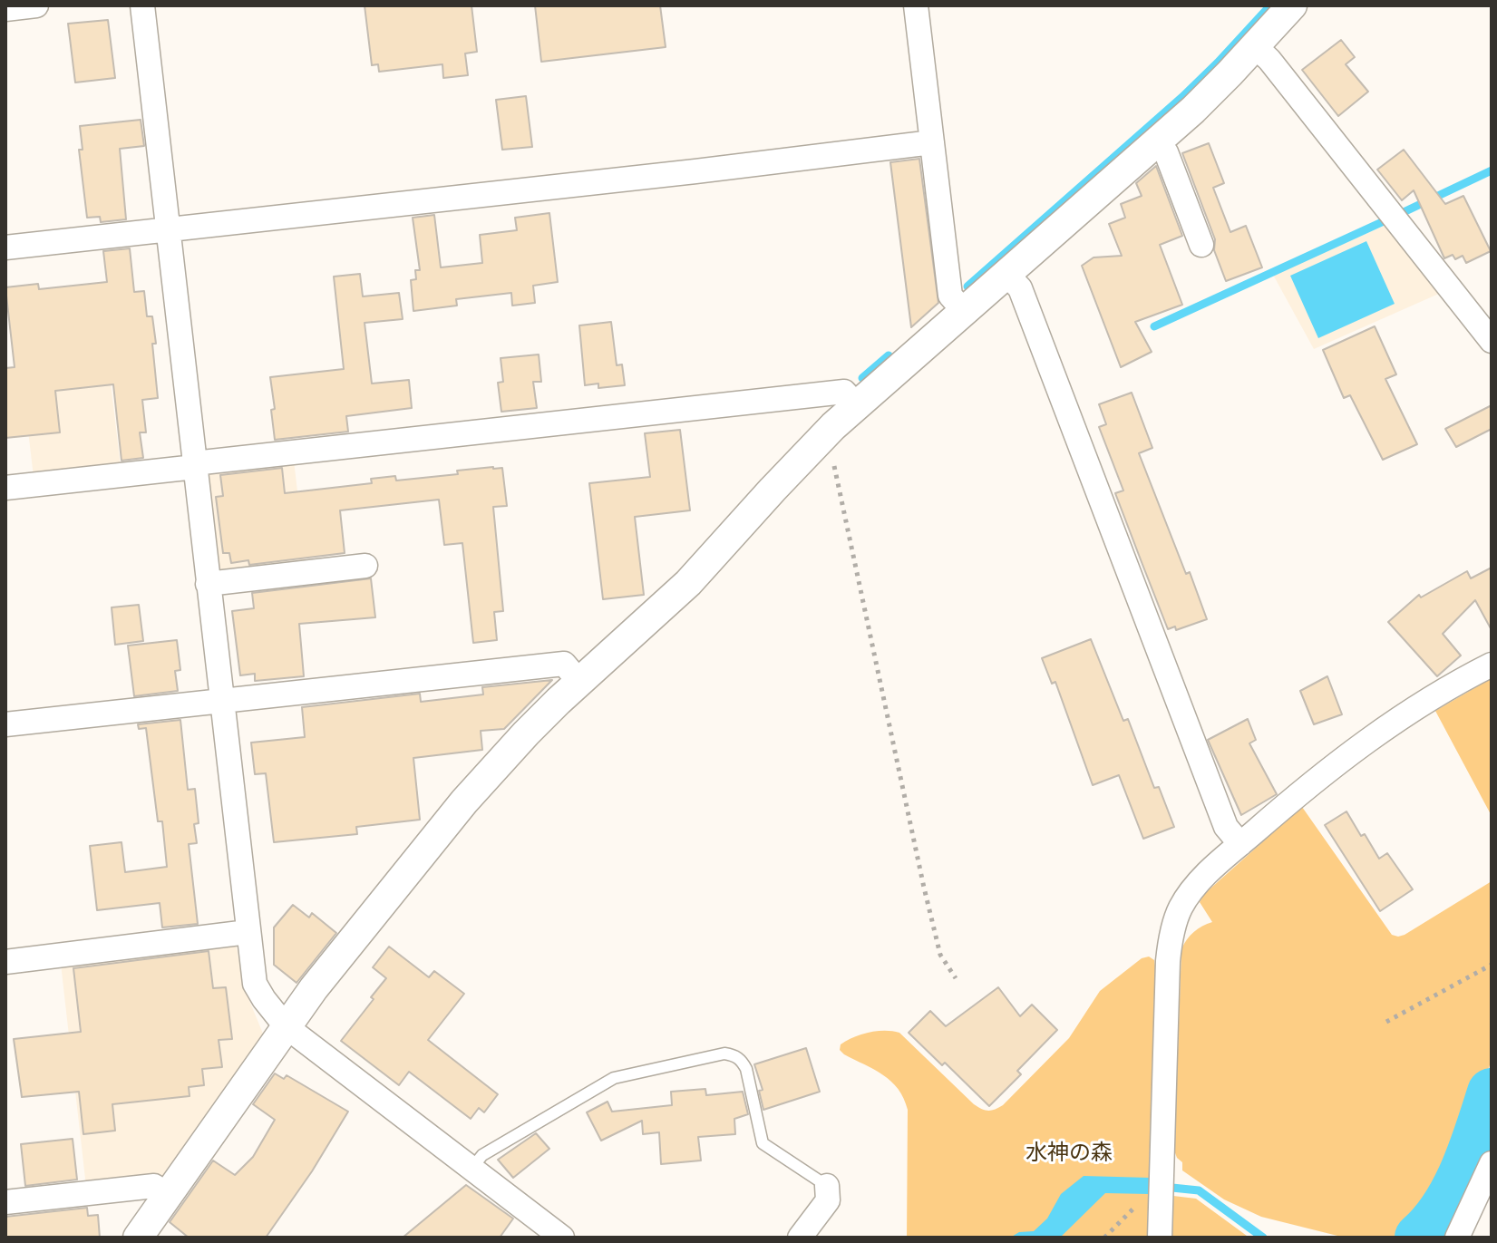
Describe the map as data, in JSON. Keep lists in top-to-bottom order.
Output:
{
  "parks": ["水神の森"]
}
